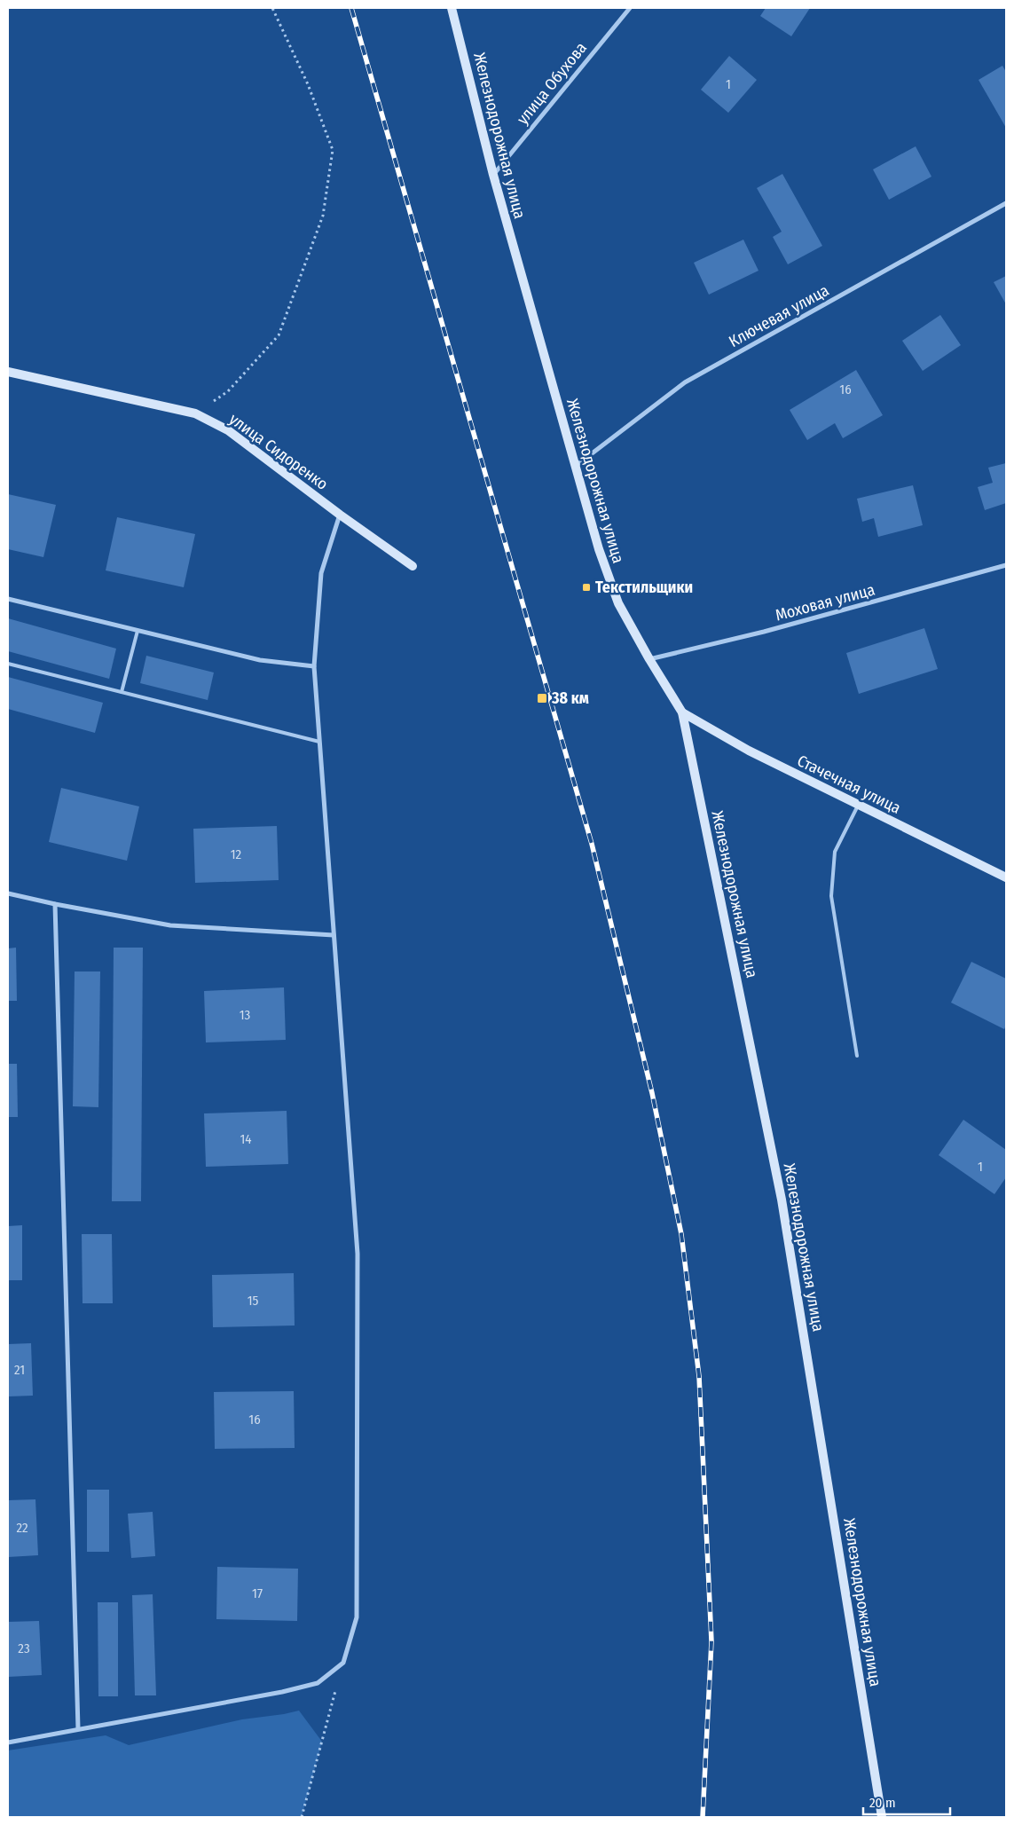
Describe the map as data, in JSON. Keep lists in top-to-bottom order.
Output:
{
  "streets": {
    "street": [
      "улица Обухова",
      "Железнодорожная улица",
      "Ключевая улица",
      "улица Сидоренко",
      "Моховая улица",
      "Стачечная улица"
    ]
  },
  "crossings": [
    ["улица Обухова", "Железнодорожная улица"],
    ["Железнодорожная улица", "Ключевая улица"],
    ["Железнодорожная улица", "Моховая улица"],
    ["Железнодорожная улица", "Стачечная улица"]
  ],
  "places": {
    "transit": ["Текстильщики", "38 км"]
  },
  "house_numbers": [
    "1",
    "16",
    "12",
    "13",
    "14",
    "1",
    "15",
    "21",
    "16",
    "22",
    "17",
    "23"
  ],
  "scale_bar": "20 m"
}
